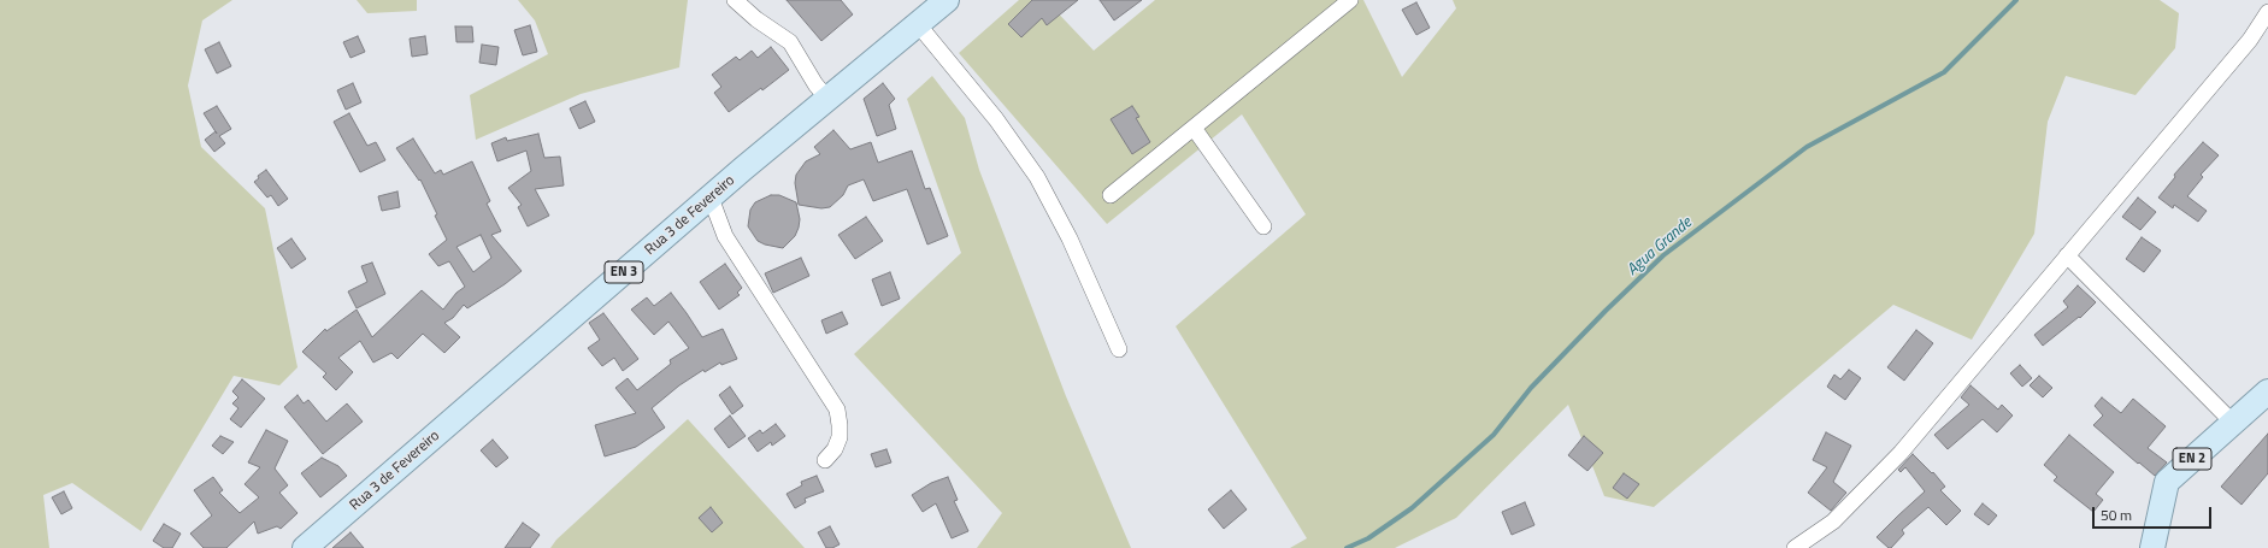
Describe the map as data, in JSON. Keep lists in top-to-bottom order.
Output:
{
  "streets": {
    "main road": ["Rua 3 de Fevereiro", "EN 3", "EN 2"]
  },
  "water": ["Agua Grande"],
  "scale_bar": "50 m"
}
